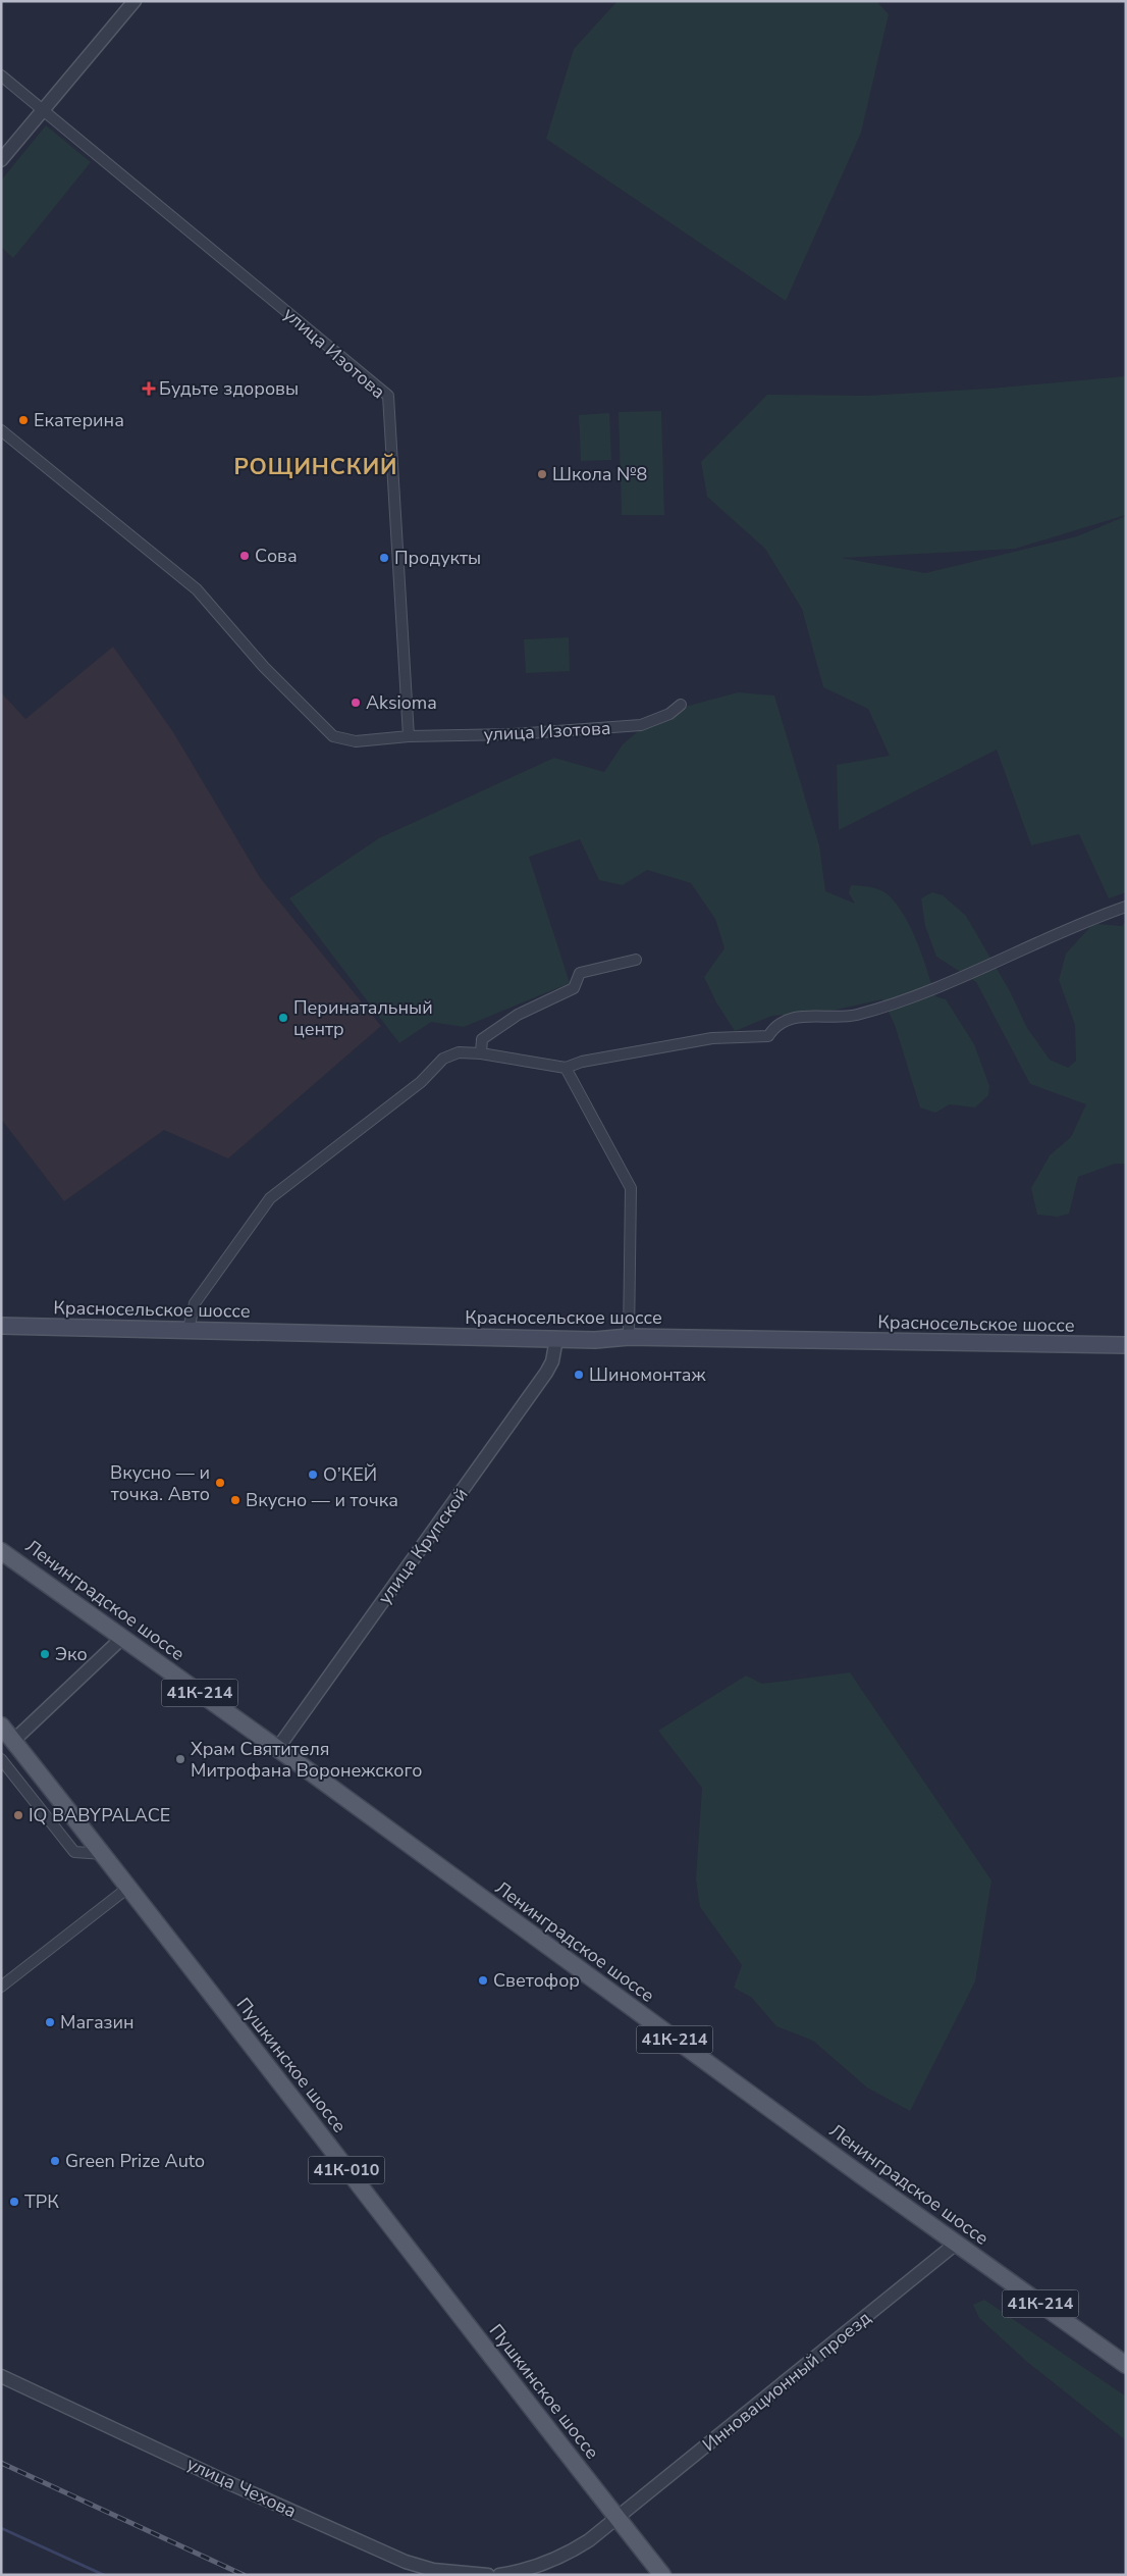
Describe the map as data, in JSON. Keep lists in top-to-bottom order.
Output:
{
  "streets": {
    "main road": [
      "Красносельское шоссе",
      "Ленинградское шоссе",
      "41К-214",
      "Пушкинское шоссе",
      "41К-010"
    ],
    "street": [
      "улица Изотова",
      "улица Крупской",
      "Инновационный проезд",
      "улица Чехова"
    ]
  },
  "crossings": [
    ["Красносельское шоссе", "улица Крупской"],
    ["улица Крупской", "Ленинградское шоссе"],
    ["Ленинградское шоссе", "Инновационный проезд"],
    ["Пушкинское шоссе", "Инновационный проезд"]
  ],
  "districts": ["РОЩИНСКИЙ"],
  "places": {
    "health": ["Будьте здоровы"],
    "other": [
      "Екатерина",
      "Школа №8",
      "Сова",
      "Продукты",
      "Aksioma",
      "Перинатальный центр",
      "Шиномонтаж",
      "О’КЕЙ",
      "Вкусно — и точка. Авто",
      "Вкусно — и точка",
      "Эко",
      "Храм Святителя Митрофана Воронежского",
      "IQ BABYPALACE",
      "Светофор",
      "Магазин",
      "Green Prize Auto",
      "ТРК"
    ]
  }
}
